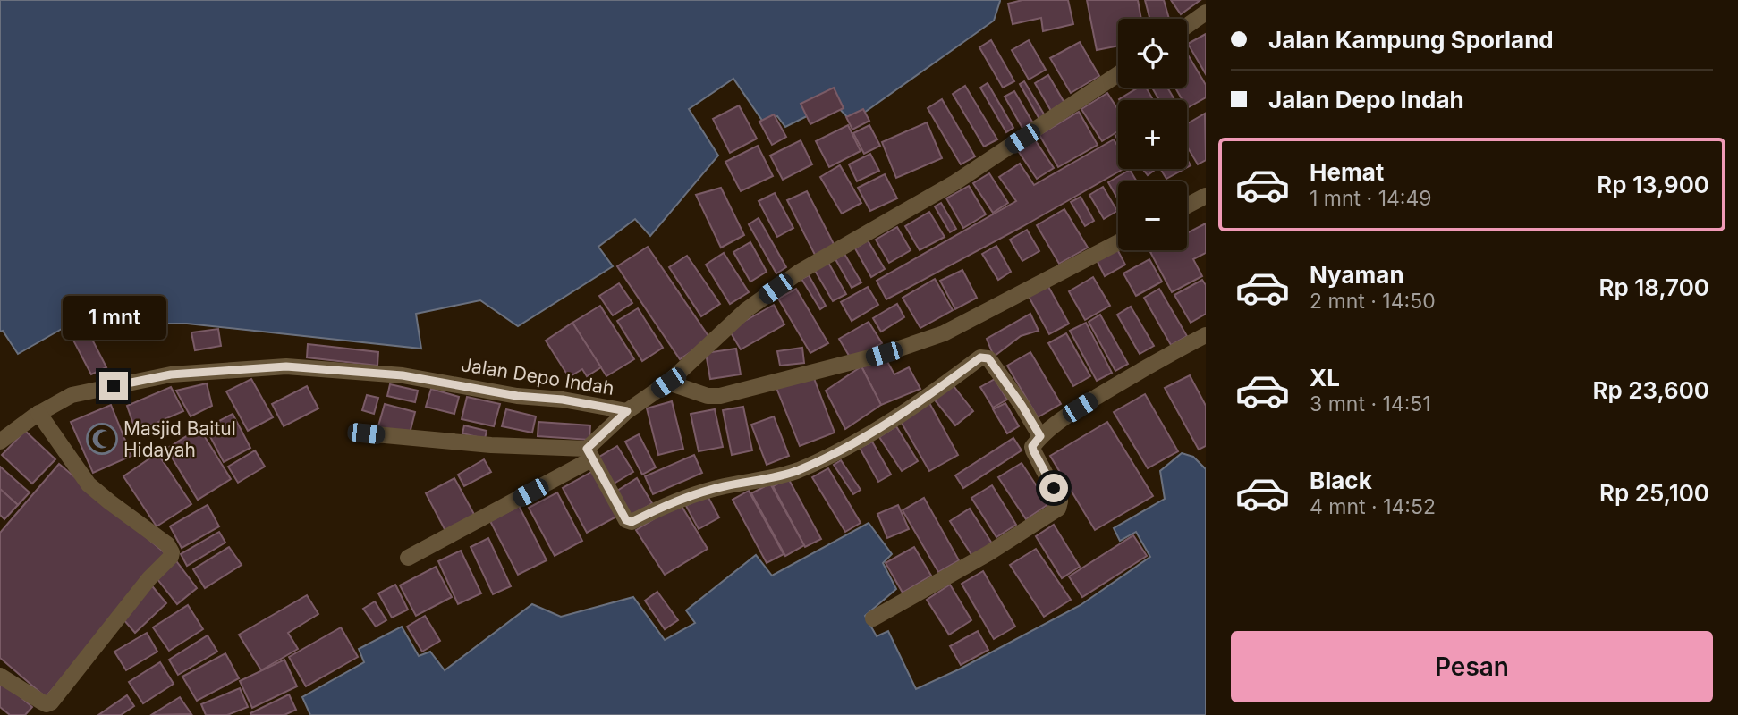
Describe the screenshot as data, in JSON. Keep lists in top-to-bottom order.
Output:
{
  "streets": {
    "street": ["Jalan Depo Indah"]
  },
  "places": {
    "mosque": ["Masjid Baitul Hidayah"]
  },
  "page": {
    "banner": ["Jalan Kampung Sporland", "Jalan Depo Indah"],
    "map_buttons": ["+", "−"],
    "list": [
      {
        "name": "Hemat",
        "note": "1 mnt · 14:49",
        "value": "Rp 13,900"
      },
      {
        "name": "Nyaman",
        "note": "2 mnt · 14:50",
        "value": "Rp 18,700"
      },
      {
        "name": "XL",
        "note": "3 mnt · 14:51",
        "value": "Rp 23,600"
      },
      {
        "name": "Black",
        "note": "4 mnt · 14:52",
        "value": "Rp 25,100"
      }
    ],
    "bubble": "1 mnt",
    "buttons": "Pesan"
  }
}
